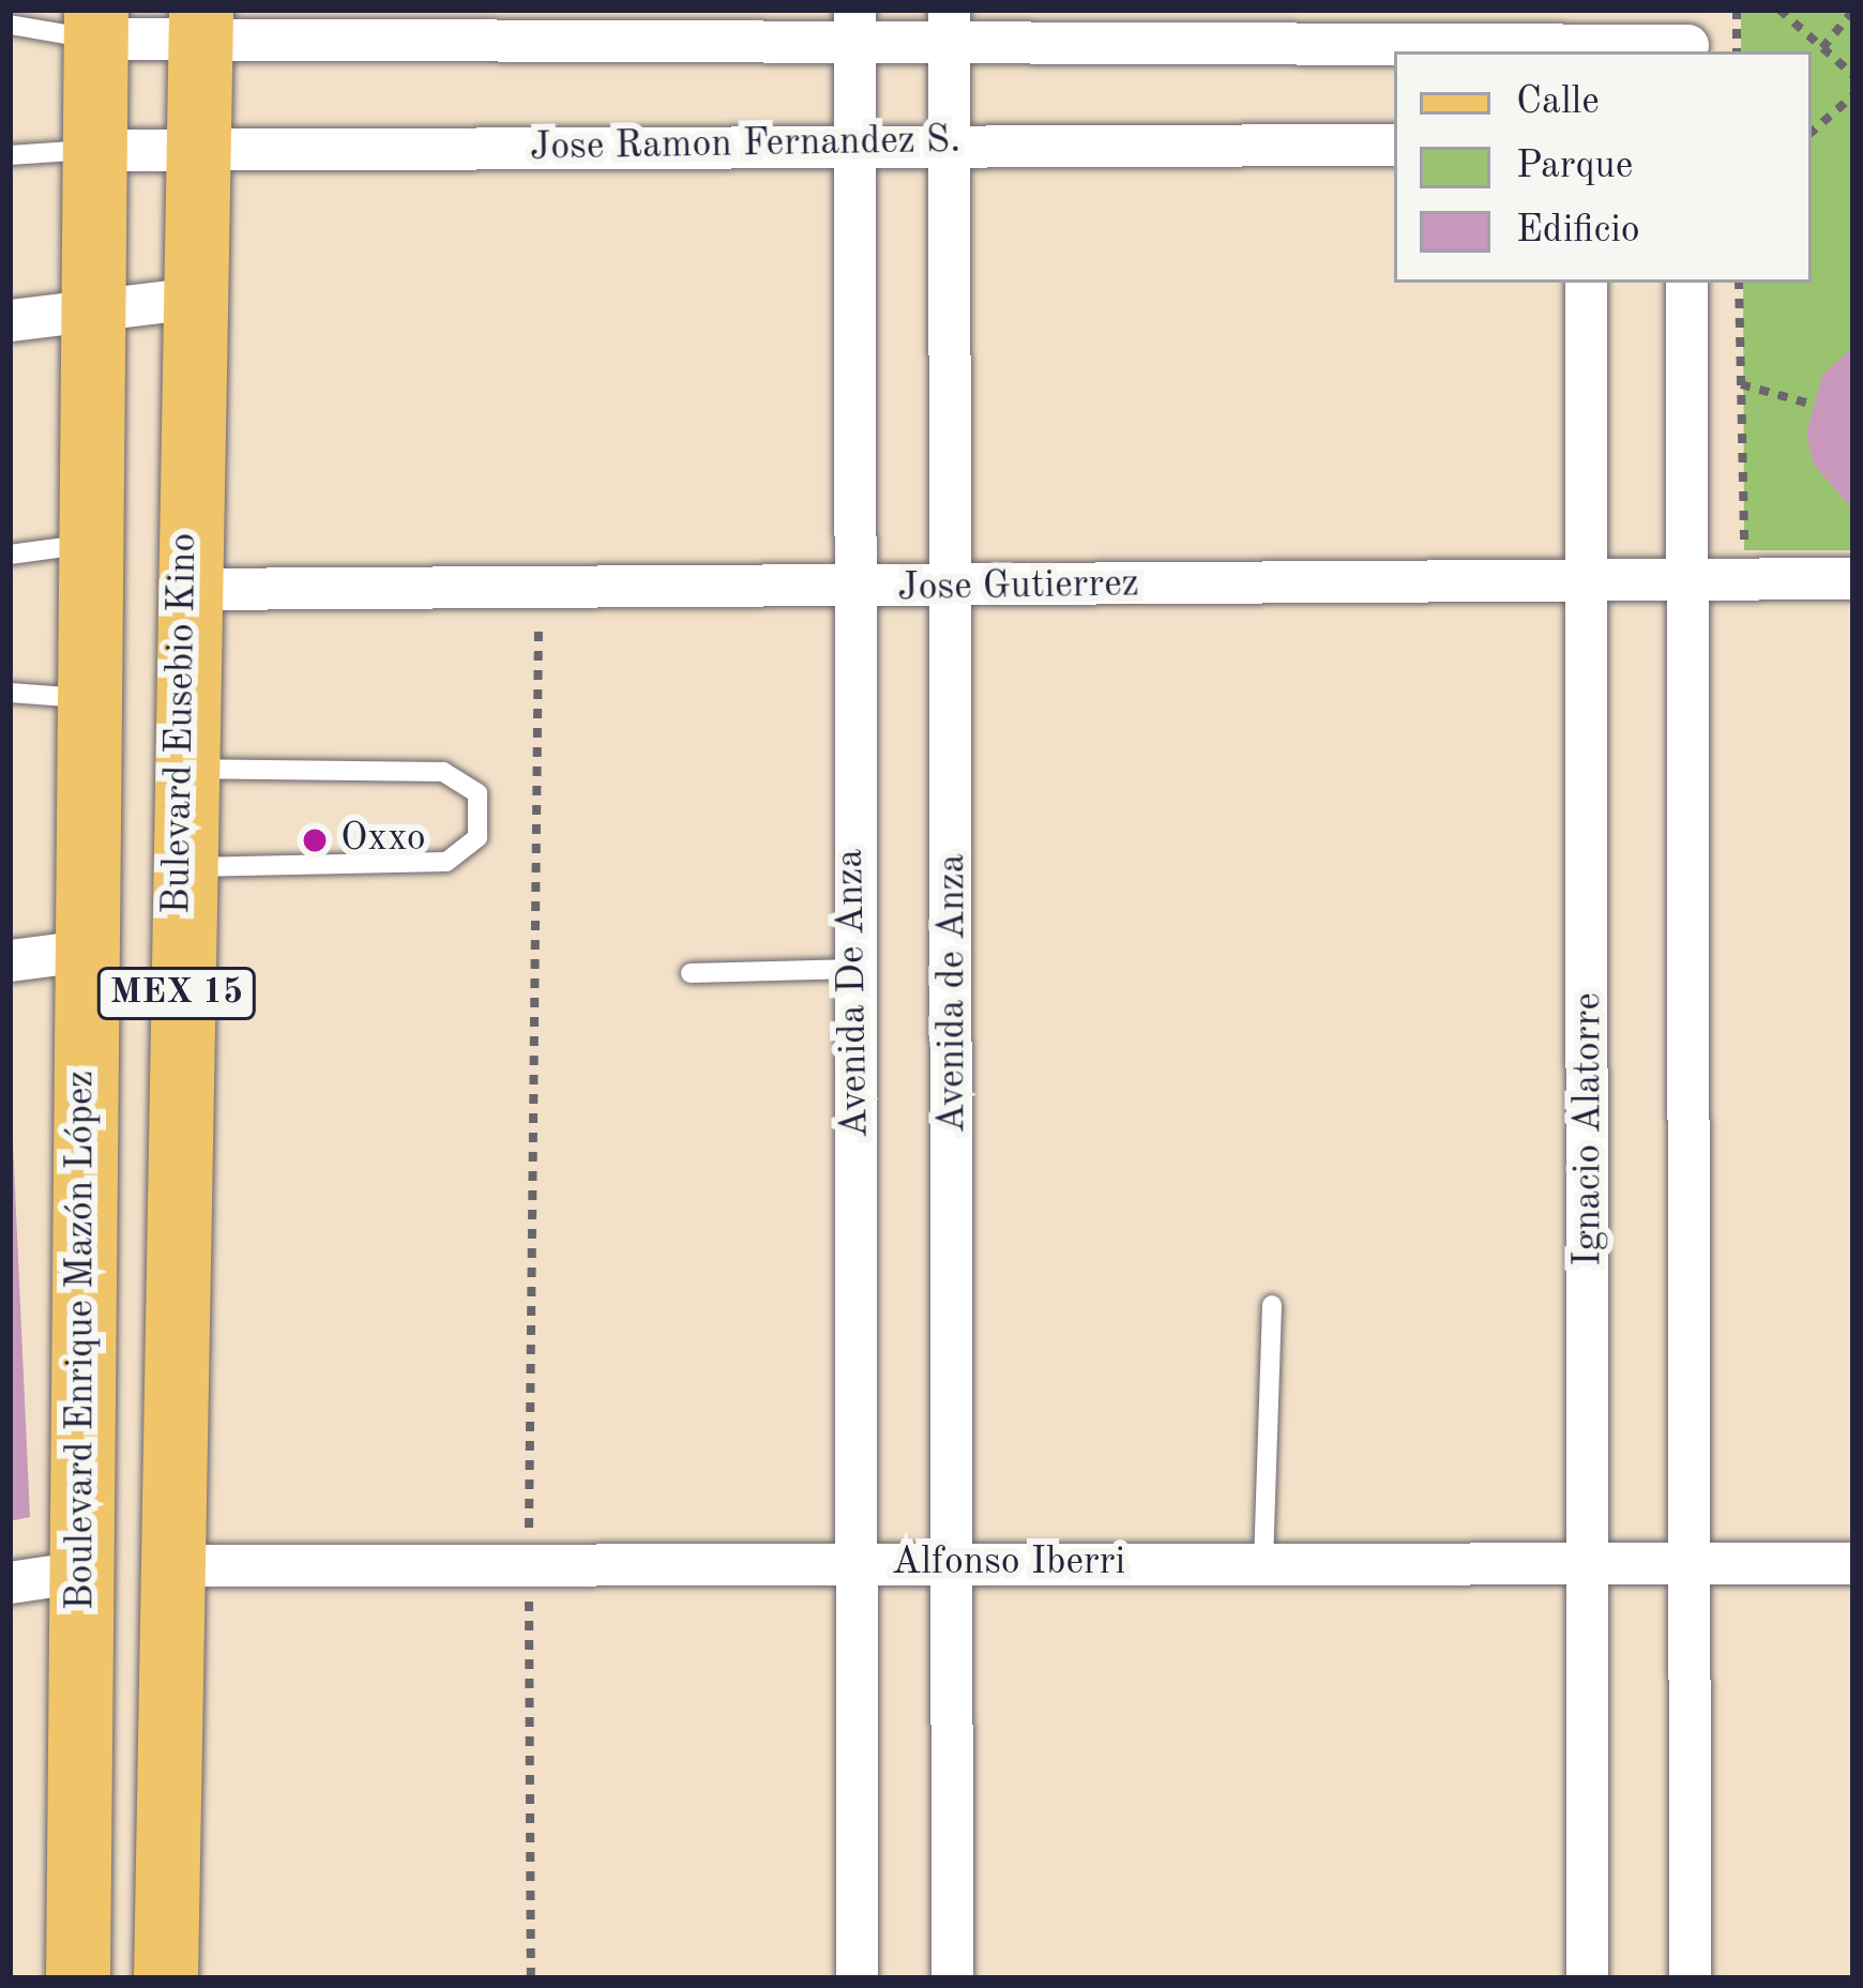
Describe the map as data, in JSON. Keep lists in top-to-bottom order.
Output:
{
  "streets": {
    "main road": ["Bulevard Eusebio Kino", "MEX 15", "Boulevard Enrique Mazón López"],
    "street": [
      "Jose Ramon Fernandez S.",
      "Jose Gutierrez",
      "Avenida De Anza",
      "Avenida de Anza",
      "Ignacio Alatorre",
      "Alfonso Iberri"
    ]
  },
  "crossings": [
    ["Jose Ramon Fernandez S.", "Bulevard Eusebio Kino"],
    ["Jose Ramon Fernandez S.", "Avenida De Anza"],
    ["Jose Ramon Fernandez S.", "Avenida de Anza"],
    ["Jose Ramon Fernandez S.", "Boulevard Enrique Mazón López"],
    ["Jose Gutierrez", "Bulevard Eusebio Kino"],
    ["Jose Gutierrez", "Avenida De Anza"],
    ["Jose Gutierrez", "Avenida de Anza"],
    ["Jose Gutierrez", "Ignacio Alatorre"],
    ["Bulevard Eusebio Kino", "Alfonso Iberri"],
    ["Avenida De Anza", "Alfonso Iberri"],
    ["Avenida de Anza", "Alfonso Iberri"],
    ["Ignacio Alatorre", "Alfonso Iberri"]
  ],
  "places": ["Oxxo"],
  "legend": ["Calle", "Parque", "Edificio"]
}
